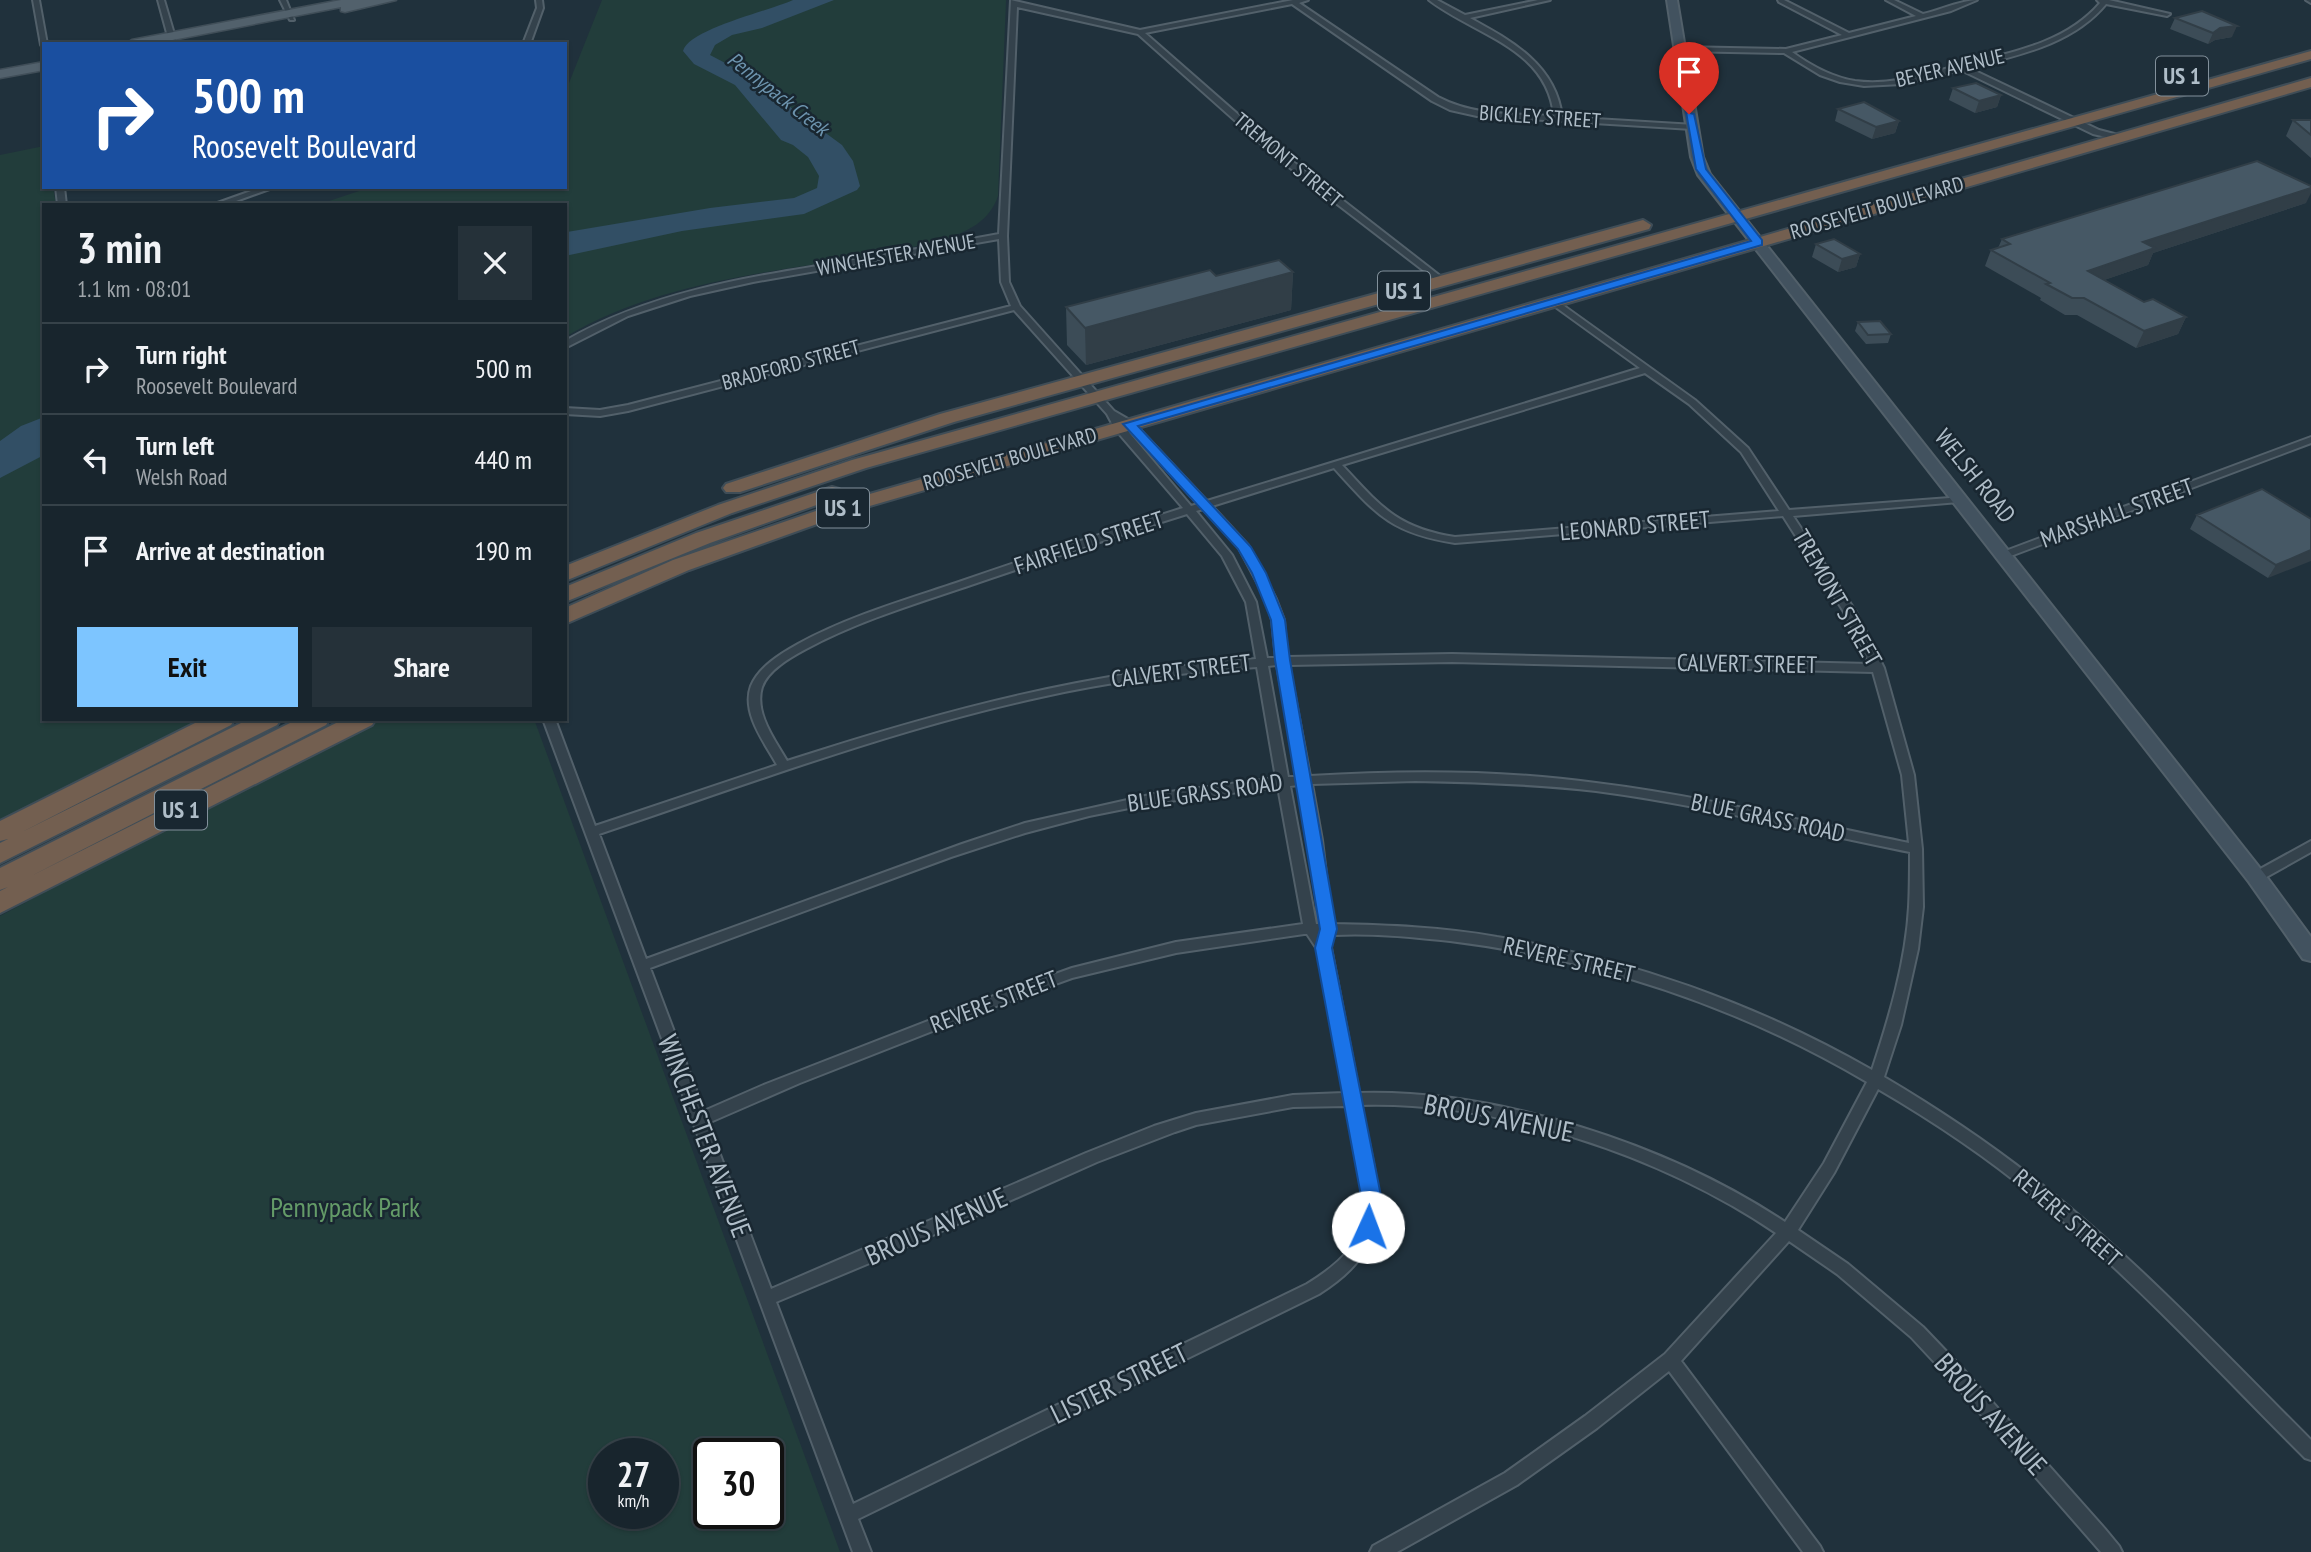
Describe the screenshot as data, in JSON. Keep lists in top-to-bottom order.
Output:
{
  "streets": {
    "highway": ["US 1", "ROOSEVELT BOULEVARD"],
    "street": [
      "BEYER AVENUE",
      "BICKLEY STREET",
      "TREMONT STREET",
      "WINCHESTER AVENUE",
      "BRADFORD STREET",
      "WELSH ROAD",
      "MARSHALL STREET",
      "LEONARD STREET",
      "FAIRFIELD STREET",
      "CALVERT STREET",
      "BLUE GRASS ROAD",
      "REVERE STREET",
      "BROUS AVENUE",
      "LISTER STREET"
    ]
  },
  "crossings": [
    ["BICKLEY STREET", "WELSH ROAD"],
    ["TREMONT STREET", "ROOSEVELT BOULEVARD"],
    ["TREMONT STREET", "LEONARD STREET"],
    ["TREMONT STREET", "FAIRFIELD STREET"],
    ["TREMONT STREET", "CALVERT STREET"],
    ["TREMONT STREET", "BLUE GRASS ROAD"],
    ["TREMONT STREET", "REVERE STREET"],
    ["TREMONT STREET", "BROUS AVENUE"],
    ["ROOSEVELT BOULEVARD", "WELSH ROAD"],
    ["WINCHESTER AVENUE", "CALVERT STREET"],
    ["WINCHESTER AVENUE", "BLUE GRASS ROAD"],
    ["WINCHESTER AVENUE", "REVERE STREET"],
    ["WINCHESTER AVENUE", "BROUS AVENUE"],
    ["WINCHESTER AVENUE", "LISTER STREET"],
    ["WELSH ROAD", "MARSHALL STREET"],
    ["WELSH ROAD", "LEONARD STREET"],
    ["LEONARD STREET", "FAIRFIELD STREET"],
    ["FAIRFIELD STREET", "CALVERT STREET"],
    ["BROUS AVENUE", "LISTER STREET"]
  ],
  "water": ["Pennypack Creek"],
  "parks": ["Pennypack Park"],
  "page": {
    "turn": ["500 m", "Roosevelt Boulevard"],
    "heading": ["3 min", "1.1 km · 08:01"],
    "list": [
      {
        "name": "Turn right",
        "note": "Roosevelt Boulevard",
        "value": "500 m"
      },
      {
        "name": "Turn left",
        "note": "Welsh Road",
        "value": "440 m"
      },
      {
        "name": "Arrive at destination",
        "value": "190 m"
      }
    ],
    "buttons": ["Exit", "Share"],
    "speed": "27 km/h",
    "limit": "30"
  }
}
